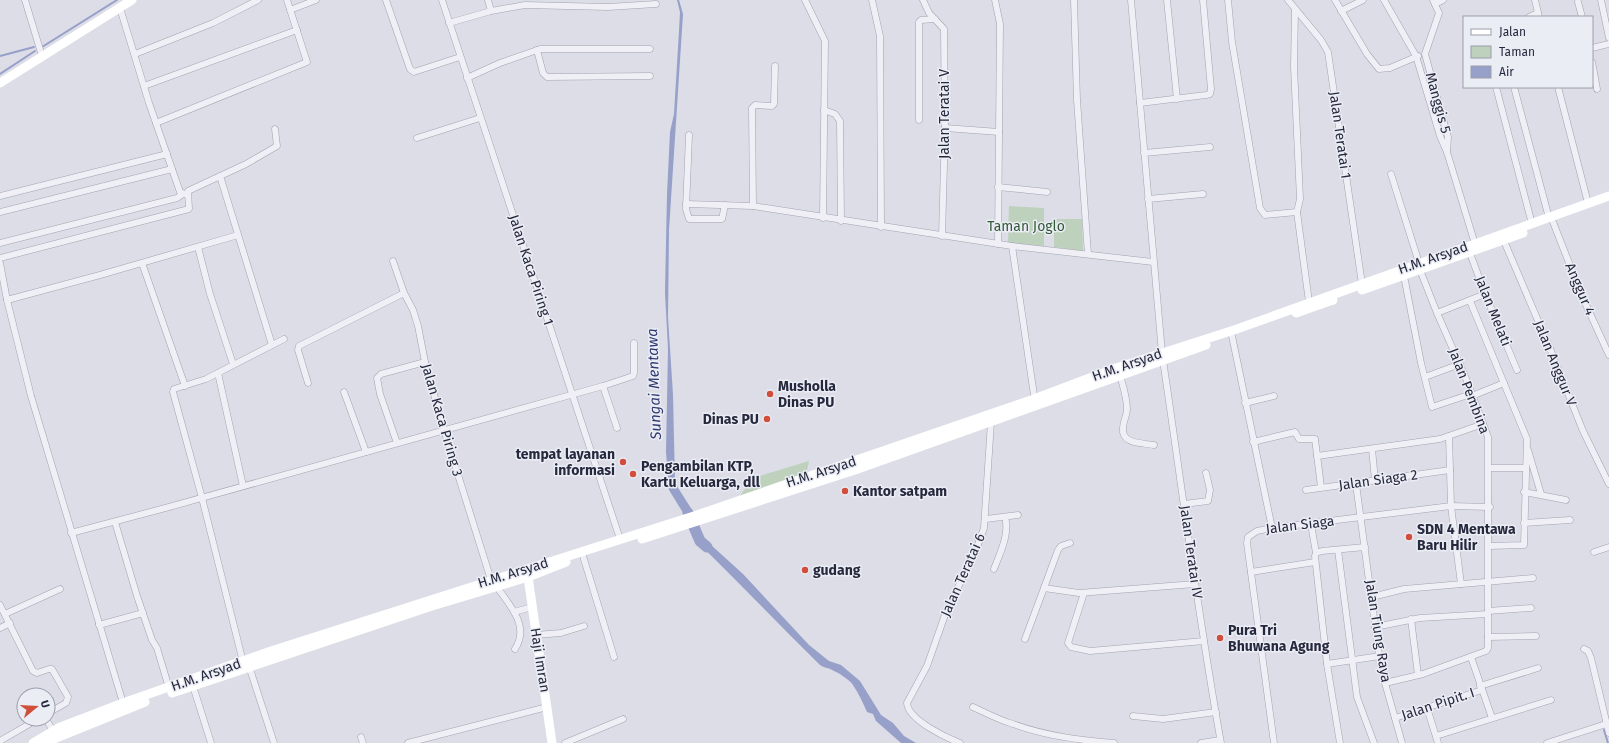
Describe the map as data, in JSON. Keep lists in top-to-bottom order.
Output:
{
  "streets": {
    "street": [
      "Manggis 5",
      "Jalan Teratai V",
      "Jalan Teratai 1",
      "H.M. Arsyad",
      "Jalan Kaca Piring 1",
      "Anggur 4",
      "Jalan Melati",
      "Jalan Anggur V",
      "Jalan Pembina",
      "Jalan Kaca Piring 3",
      "Jalan Siaga 2",
      "Jalan Siaga",
      "Jalan Teratai IV",
      "Jalan Teratai 6",
      "Jalan Tiung Raya",
      "Haji Imran",
      "Jalan Pipit. I"
    ]
  },
  "crossings": [
    ["Manggis 5", "H.M. Arsyad"],
    ["Jalan Teratai 1", "H.M. Arsyad"],
    ["H.M. Arsyad", "Jalan Kaca Piring 1"],
    ["H.M. Arsyad", "Anggur 4"],
    ["H.M. Arsyad", "Jalan Melati"],
    ["H.M. Arsyad", "Jalan Anggur V"],
    ["H.M. Arsyad", "Jalan Pembina"],
    ["H.M. Arsyad", "Jalan Kaca Piring 3"],
    ["H.M. Arsyad", "Jalan Teratai IV"],
    ["H.M. Arsyad", "Jalan Teratai 6"],
    ["H.M. Arsyad", "Haji Imran"],
    ["Jalan Pembina", "Jalan Siaga"],
    ["Jalan Pembina", "Jalan Tiung Raya"],
    ["Jalan Siaga 2", "Jalan Tiung Raya"],
    ["Jalan Siaga", "Jalan Tiung Raya"],
    ["Jalan Tiung Raya", "Jalan Pipit. I"]
  ],
  "water": ["Sungai Mentawa"],
  "parks": ["Taman Joglo"],
  "places": [
    "Musholla Dinas PU",
    "Dinas PU",
    "tempat layanan informasi",
    "Pengambilan KTP, Kartu Keluarga, dll",
    "Kantor satpam",
    "SDN 4 Mentawa Baru Hilir",
    "gudang",
    "Pura Tri Bhuwana Agung"
  ],
  "legend": ["Jalan", "Taman", "Air"],
  "north": "right"
}
